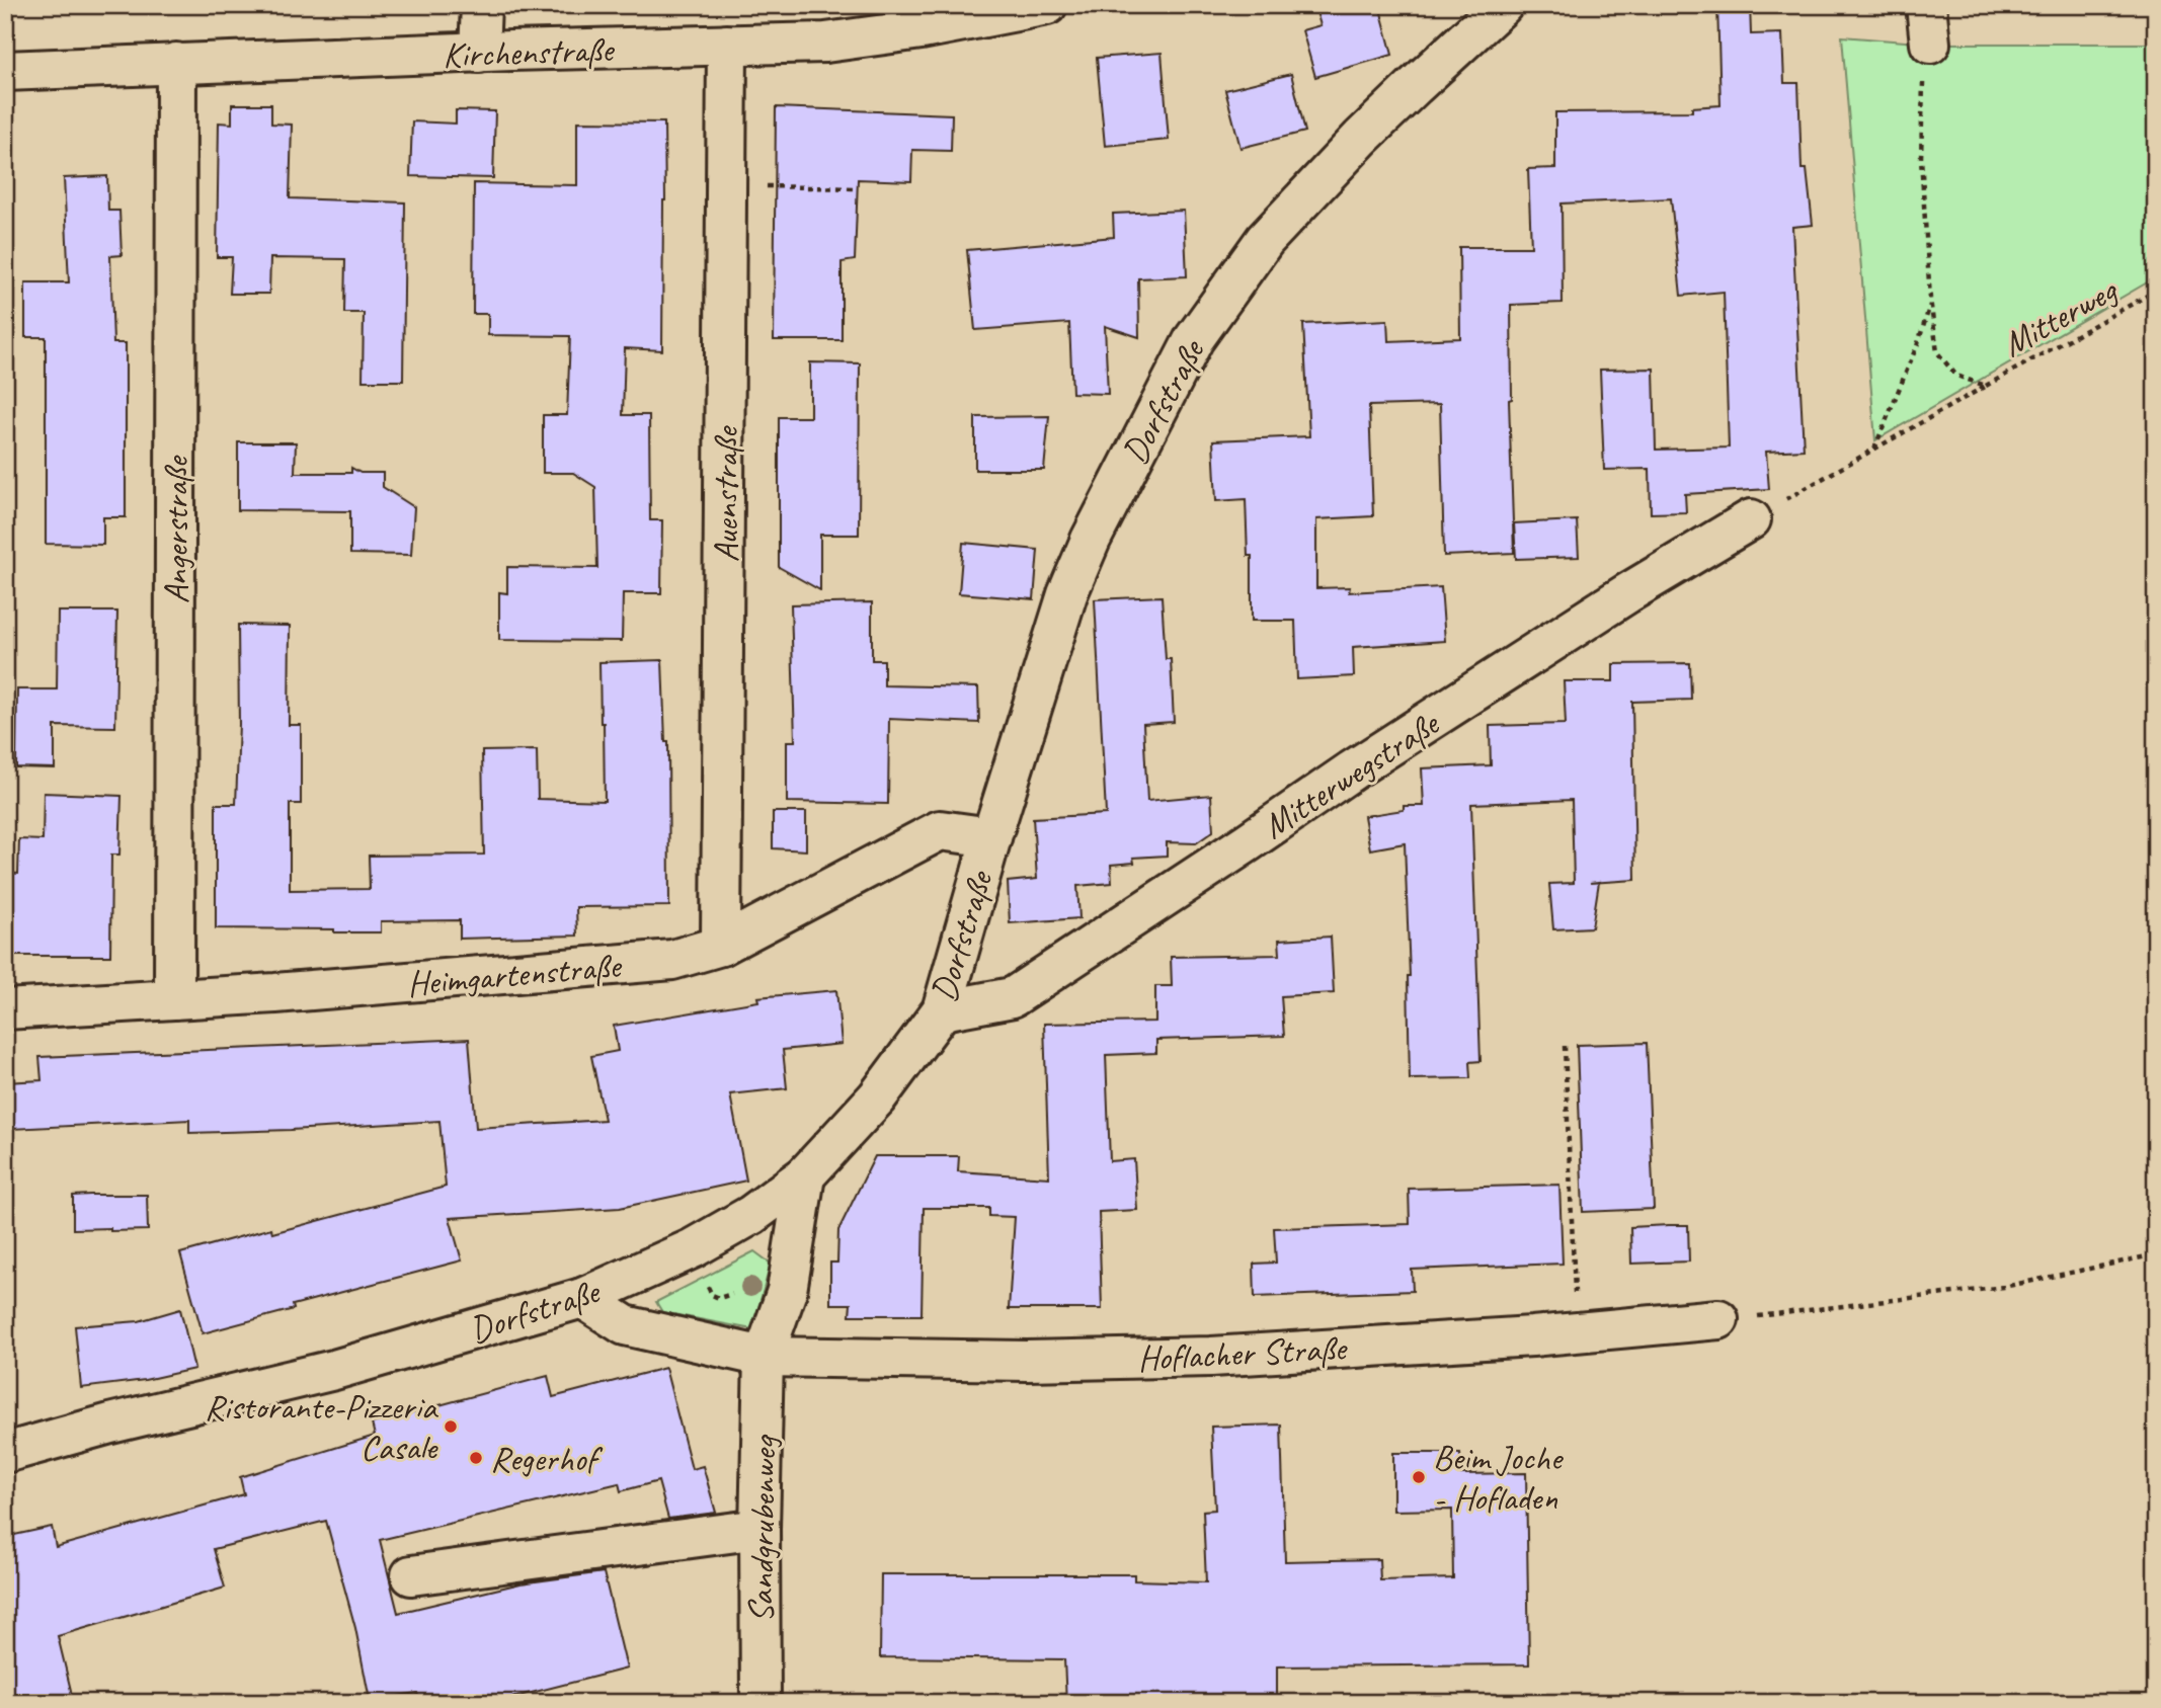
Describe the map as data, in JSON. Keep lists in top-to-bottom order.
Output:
{
  "streets": {
    "street": [
      "Kirchenstraße",
      "Dorfstraße",
      "Auenstraße",
      "Angerstraße",
      "Mitterwegstraße",
      "Heimgartenstraße",
      "Hoflacher Straße",
      "Sandgrubenweg"
    ],
    "path": ["Mitterweg"]
  },
  "crossings": [
    ["Kirchenstraße", "Auenstraße"],
    ["Kirchenstraße", "Angerstraße"],
    ["Mitterweg", "Mitterwegstraße"],
    ["Dorfstraße", "Mitterwegstraße"],
    ["Dorfstraße", "Heimgartenstraße"],
    ["Dorfstraße", "Hoflacher Straße"],
    ["Auenstraße", "Heimgartenstraße"],
    ["Angerstraße", "Heimgartenstraße"],
    ["Hoflacher Straße", "Sandgrubenweg"]
  ],
  "places": ["Ristorante-Pizzeria Casale", "Regerhof", "Beim Joche - Hofladen"]
}
